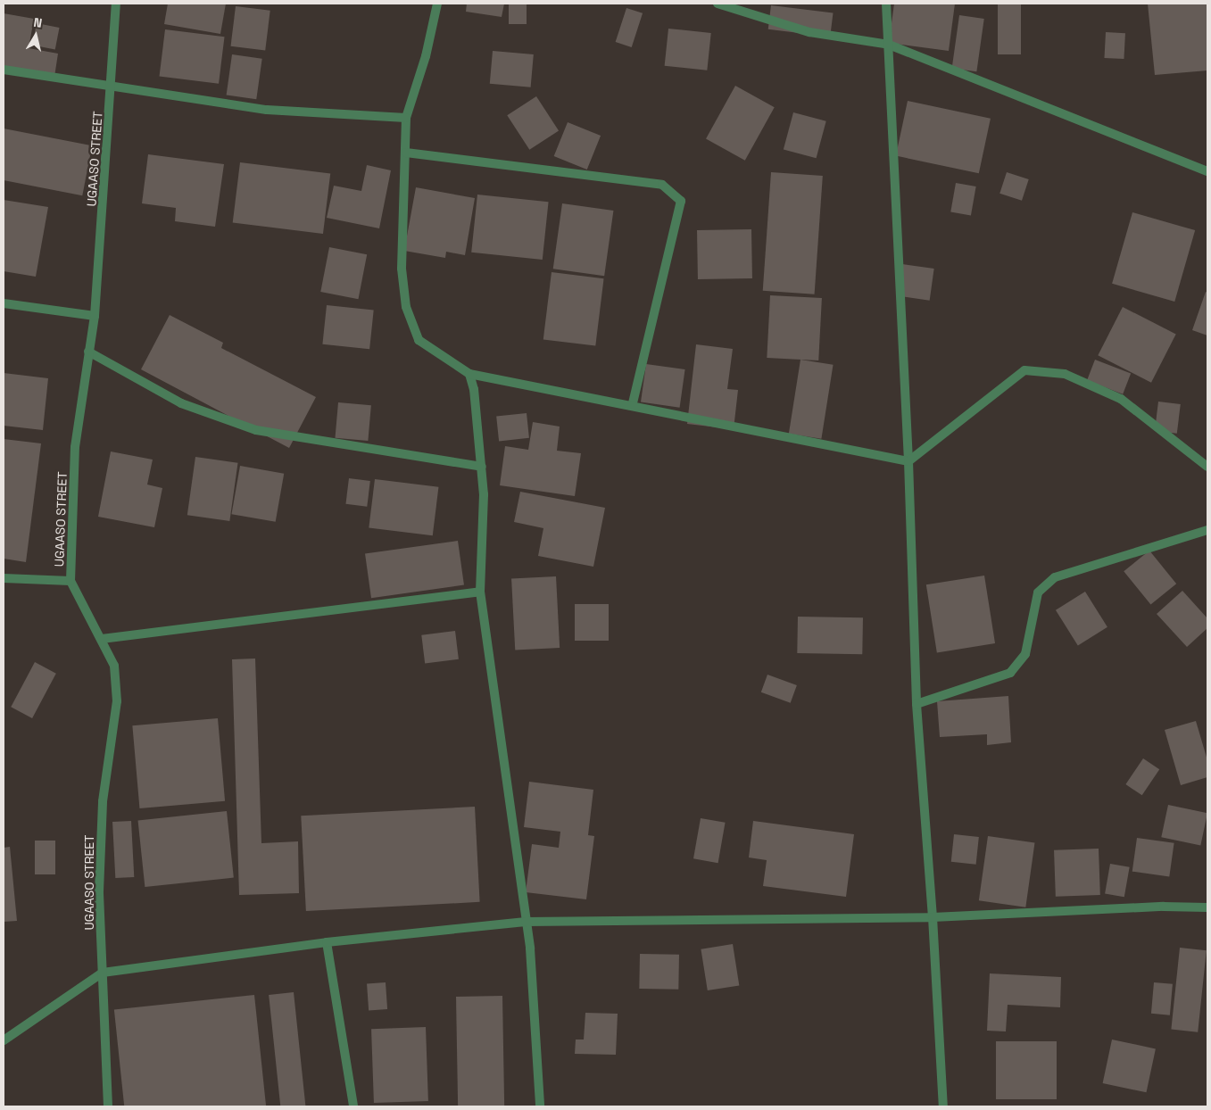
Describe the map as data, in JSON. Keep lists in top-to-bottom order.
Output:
{
  "streets": {
    "street": ["UGAASO STREET"]
  },
  "north": "top"
}
